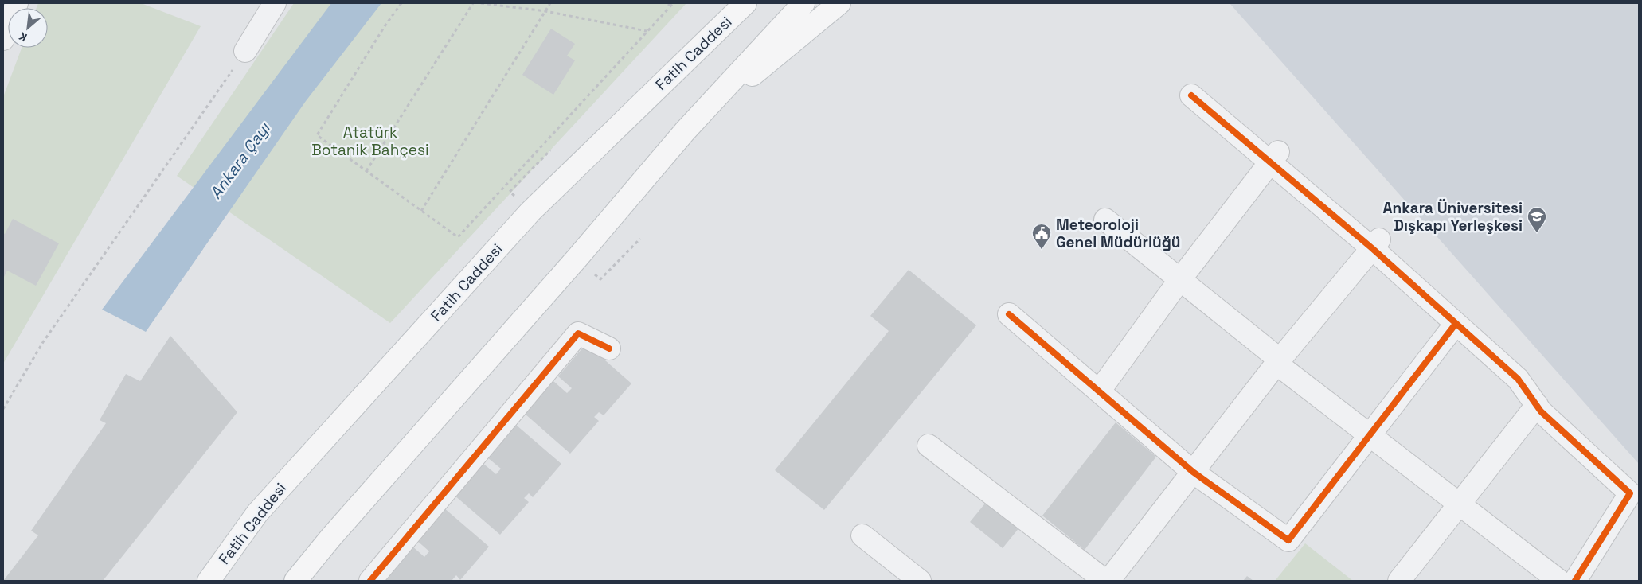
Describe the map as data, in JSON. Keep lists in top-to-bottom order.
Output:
{
  "streets": {
    "main road": ["Fatih Caddesi"]
  },
  "water": ["Ankara Çayı"],
  "parks": ["Atatürk Botanik Bahçesi"],
  "places": {
    "school or university": ["Ankara Üniversitesi Dışkapı Yerleşkesi"],
    "public building": ["Meteoroloji Genel Müdürlüğü"]
  },
  "north": "bottom left"
}
